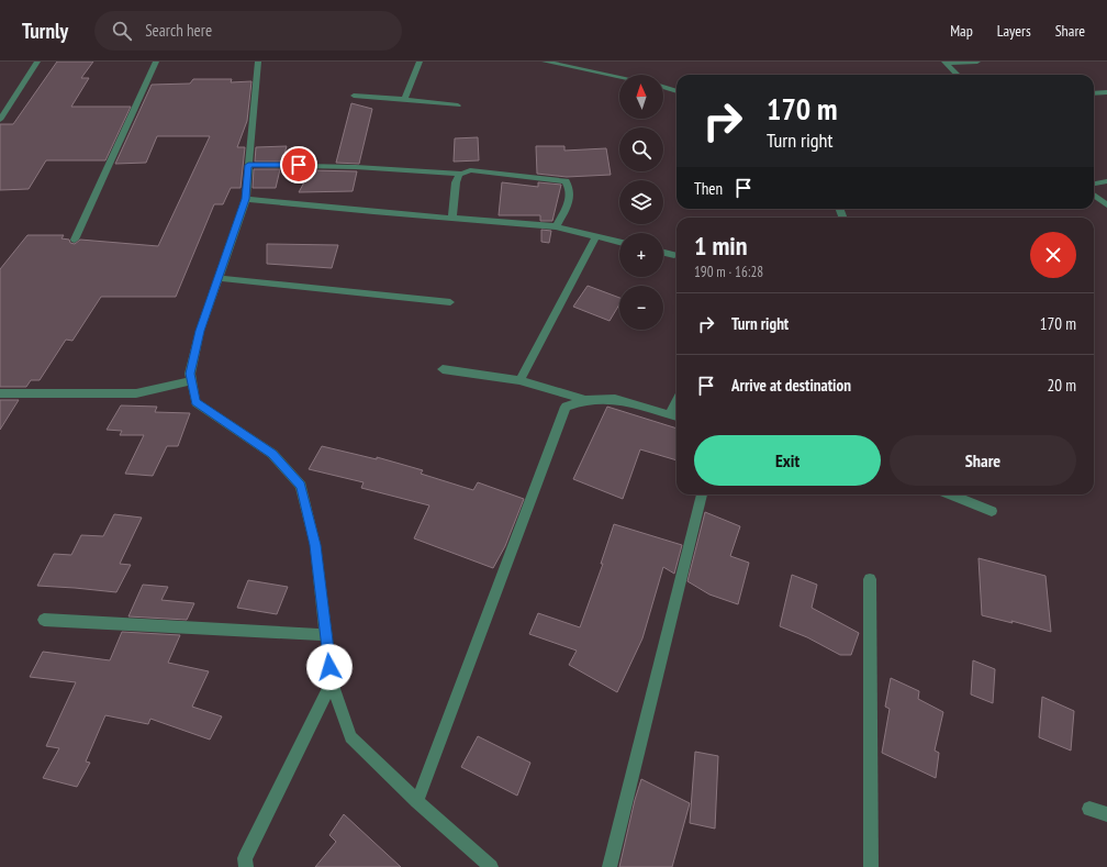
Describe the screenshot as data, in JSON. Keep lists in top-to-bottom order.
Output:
{
  "north": "top",
  "page": {
    "header": "Turnly",
    "search": "Search here",
    "nav": ["Map", "Layers", "Share"],
    "map_buttons": ["+", "−"],
    "turn": ["170 m", "Turn right"],
    "then": "Then",
    "heading": ["1 min", "190 m · 16:28"],
    "list": [
      {
        "name": "Turn right",
        "value": "170 m"
      },
      {
        "name": "Arrive at destination",
        "value": "20 m"
      }
    ],
    "buttons": ["Exit", "Share"]
  }
}
